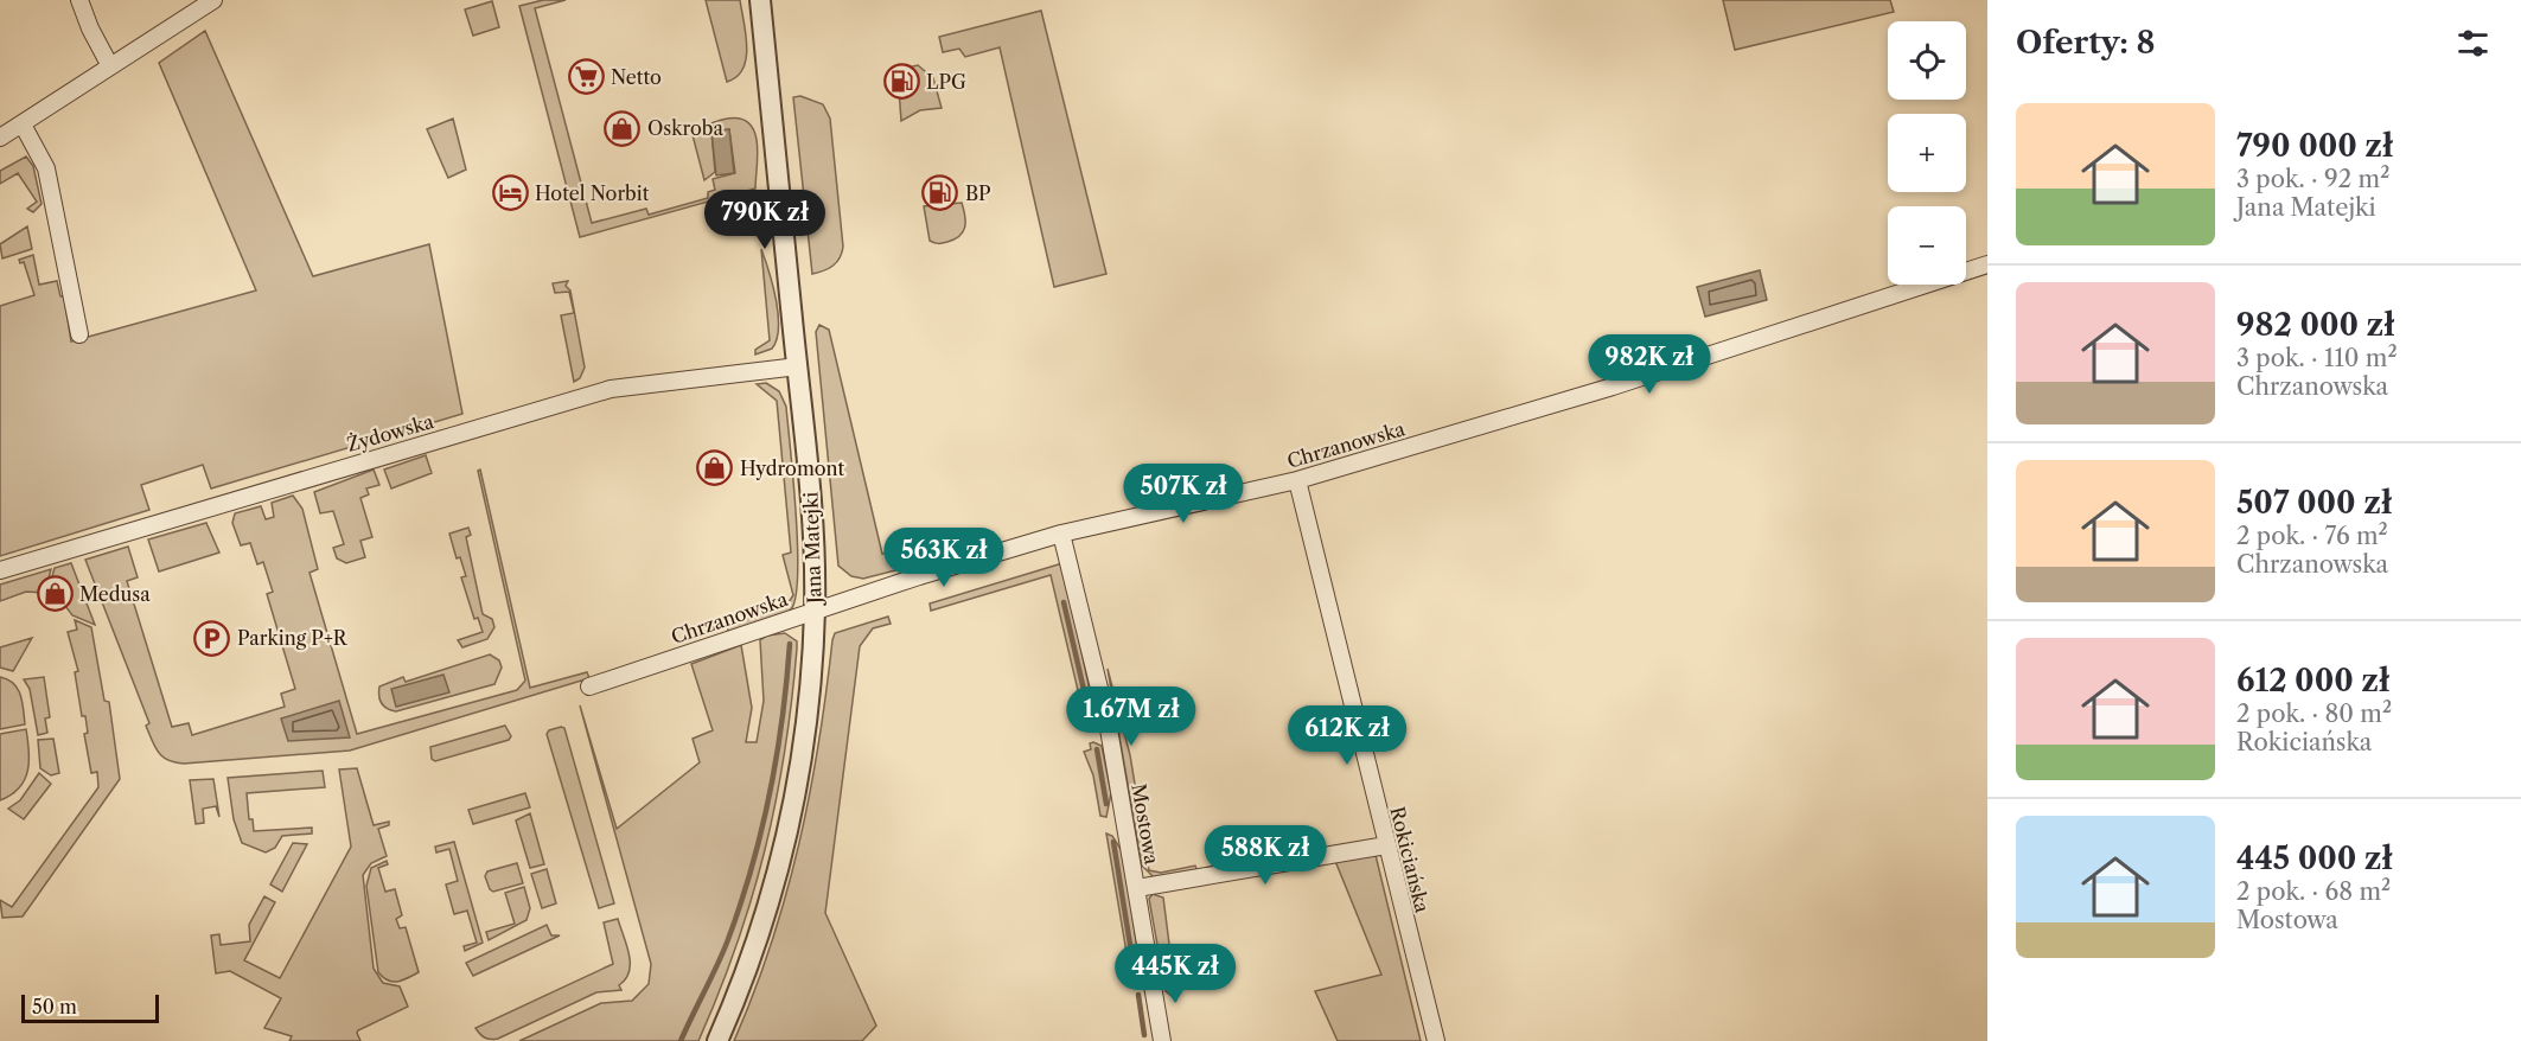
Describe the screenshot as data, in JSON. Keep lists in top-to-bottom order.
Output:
{
  "streets": {
    "street": [
      "Żydowska",
      "Chrzanowska",
      "Jana Matejki",
      "Mostowa",
      "Rokiciańska"
    ]
  },
  "crossings": [
    ["Żydowska", "Jana Matejki"],
    ["Chrzanowska", "Jana Matejki"],
    ["Chrzanowska", "Mostowa"],
    ["Chrzanowska", "Rokiciańska"]
  ],
  "places": {
    "supermarket": ["Netto"],
    "fuel station": ["LPG", "BP"],
    "shop": ["Oskroba", "Hydromont", "Medusa"],
    "hotel": ["Hotel Norbit"],
    "parking": ["Parking P+R"]
  },
  "scale_bar": "50 m",
  "page": {
    "heading": "Oferty: 8",
    "map_buttons": ["+", "−"],
    "list": [
      {
        "name": "790 000 zł",
        "note": "3 pok. · 92 m² · Jana Matejki"
      },
      {
        "name": "982 000 zł",
        "note": "3 pok. · 110 m² · Chrzanowska"
      },
      {
        "name": "507 000 zł",
        "note": "2 pok. · 76 m² · Chrzanowska"
      },
      {
        "name": "612 000 zł",
        "note": "2 pok. · 80 m² · Rokiciańska"
      },
      {
        "name": "445 000 zł",
        "note": "2 pok. · 68 m² · Mostowa"
      }
    ],
    "price": [
      "790K zł",
      "982K zł",
      "507K zł",
      "563K zł",
      "1.67M zł",
      "612K zł",
      "588K zł",
      "445K zł"
    ],
    "scale": "50 m"
  }
}
